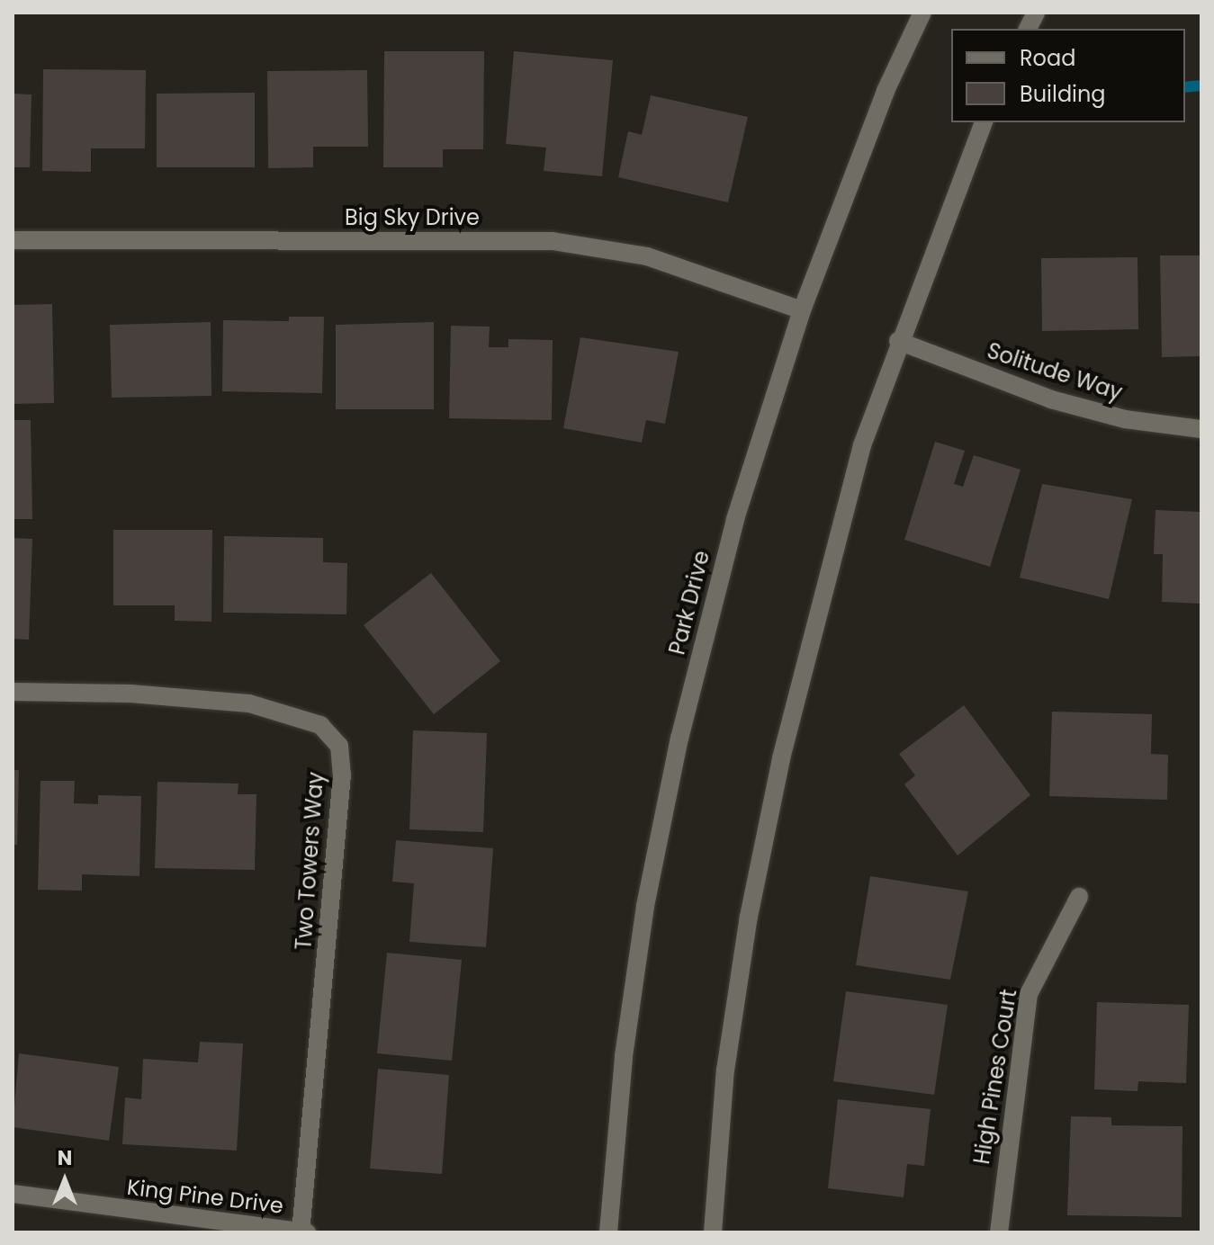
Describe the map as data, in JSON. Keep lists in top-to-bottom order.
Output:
{
  "streets": {
    "street": [
      "Big Sky Drive",
      "Solitude Way",
      "Park Drive",
      "Two Towers Way",
      "High Pines Court",
      "King Pine Drive"
    ]
  },
  "crossings": [
    ["Big Sky Drive", "Park Drive"],
    ["Two Towers Way", "King Pine Drive"]
  ],
  "legend": ["Road", "Building"],
  "north": "top"
}
